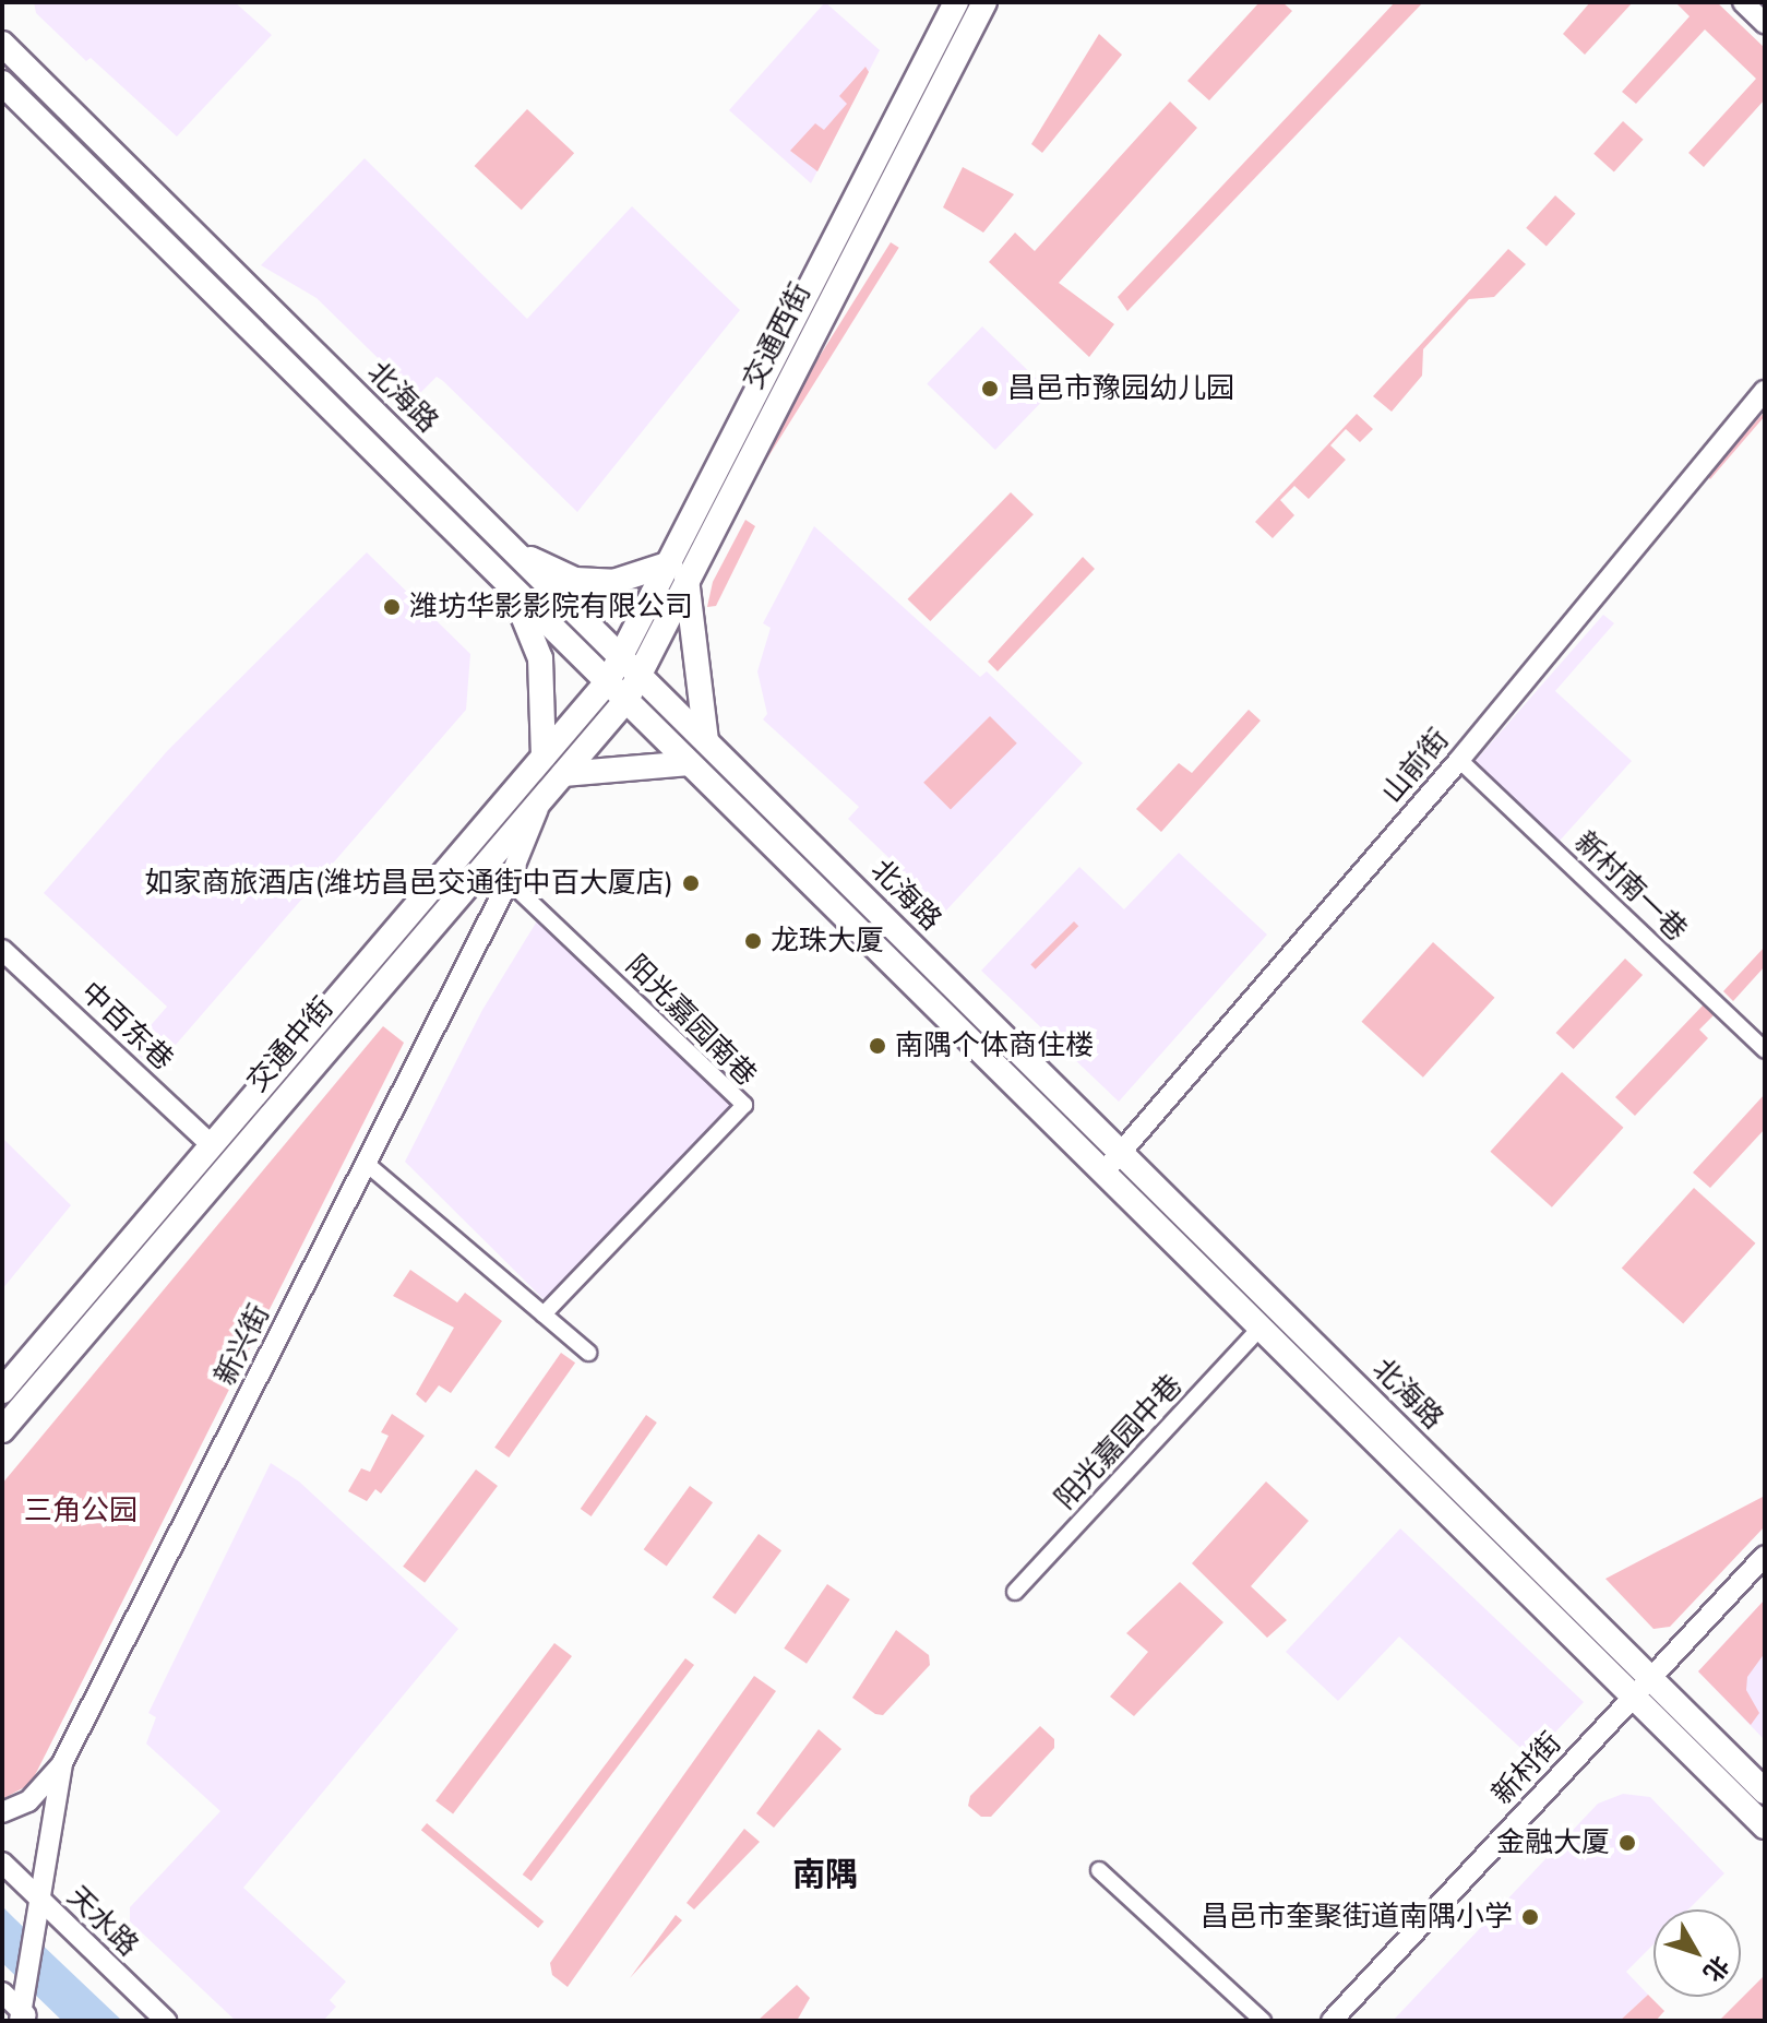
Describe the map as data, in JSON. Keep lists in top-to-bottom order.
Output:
{
  "streets": {
    "main road": ["交通西街", "北海路", "交通中街"],
    "street": [
      "山前街",
      "新村南一巷",
      "阳光嘉园南巷",
      "中百东巷",
      "新兴街",
      "阳光嘉园中巷",
      "新村街",
      "天水路"
    ]
  },
  "crossings": [
    ["交通西街", "北海路"],
    ["交通西街", "交通中街"],
    ["北海路", "山前街"],
    ["北海路", "交通中街"],
    ["北海路", "阳光嘉园中巷"],
    ["北海路", "新村街"],
    ["山前街", "新村南一巷"],
    ["阳光嘉园南巷", "新兴街"],
    ["中百东巷", "交通中街"],
    ["交通中街", "新兴街"],
    ["新兴街", "天水路"]
  ],
  "districts": ["南隅"],
  "parks": ["三角公园"],
  "places": [
    "昌邑市豫园幼儿园",
    "潍坊华影影院有限公司",
    "如家商旅酒店(潍坊昌邑交通街中百大厦店)",
    "龙珠大厦",
    "南隅个体商住楼",
    "金融大厦",
    "昌邑市奎聚街道南隅小学"
  ],
  "north": "bottom right"
}
